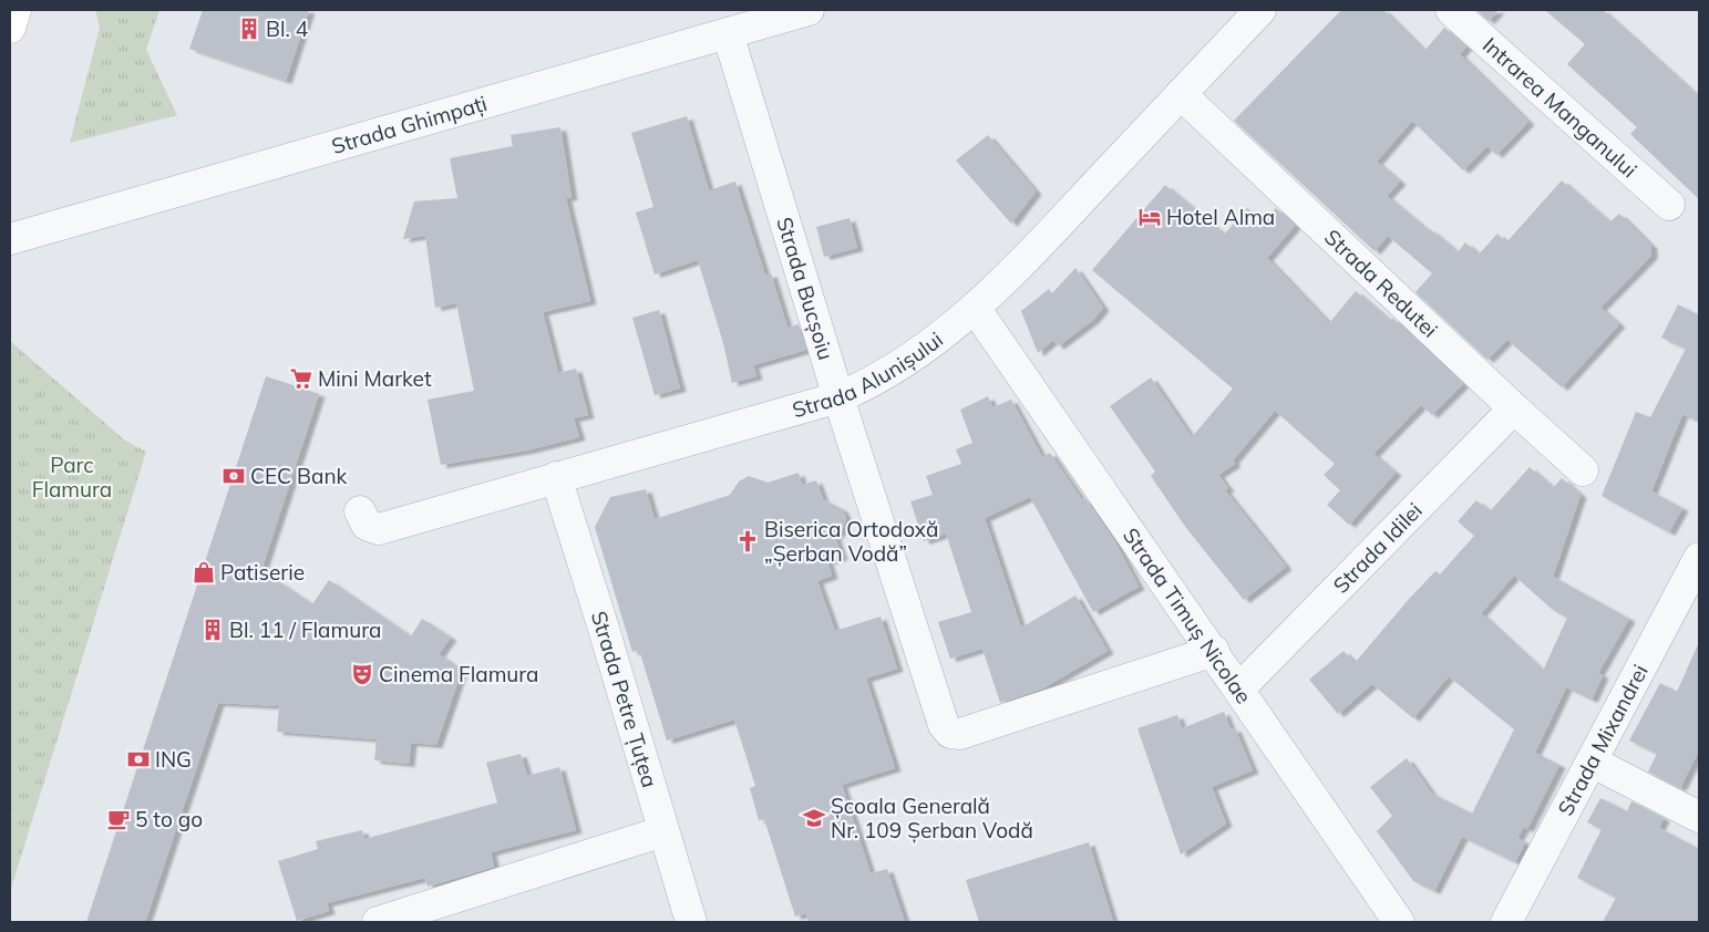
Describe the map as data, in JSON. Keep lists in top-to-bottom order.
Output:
{
  "streets": {
    "street": [
      "Intrarea Manganului",
      "Strada Ghimpați",
      "Strada Redutei",
      "Strada Bucșoiu",
      "Strada Alunișului",
      "Strada Idilei",
      "Strada Timuș Nicolae",
      "Strada Petre Țuțea",
      "Strada Mixandrei"
    ]
  },
  "crossings": [
    ["Strada Ghimpați", "Strada Bucșoiu"],
    ["Strada Redutei", "Strada Alunișului"],
    ["Strada Redutei", "Strada Idilei"],
    ["Strada Bucșoiu", "Strada Alunișului"],
    ["Strada Bucșoiu", "Strada Timuș Nicolae"],
    ["Strada Alunișului", "Strada Timuș Nicolae"],
    ["Strada Alunișului", "Strada Petre Țuțea"],
    ["Strada Idilei", "Strada Timuș Nicolae"]
  ],
  "parks": ["Parc Flamura"],
  "places": {
    "building": ["Bl. 4", "Bl. 11 / Flamura"],
    "hotel": ["Hotel Alma"],
    "supermarket": ["Mini Market"],
    "bank": ["CEC Bank", "ING"],
    "church": ["Biserica Ortodoxă „Șerban Vodă”"],
    "shop": ["Patiserie"],
    "theatre": ["Cinema Flamura"],
    "school or university": ["Școala Generală Nr. 109 Șerban Vodă"],
    "cafe": ["5 to go"]
  }
}
